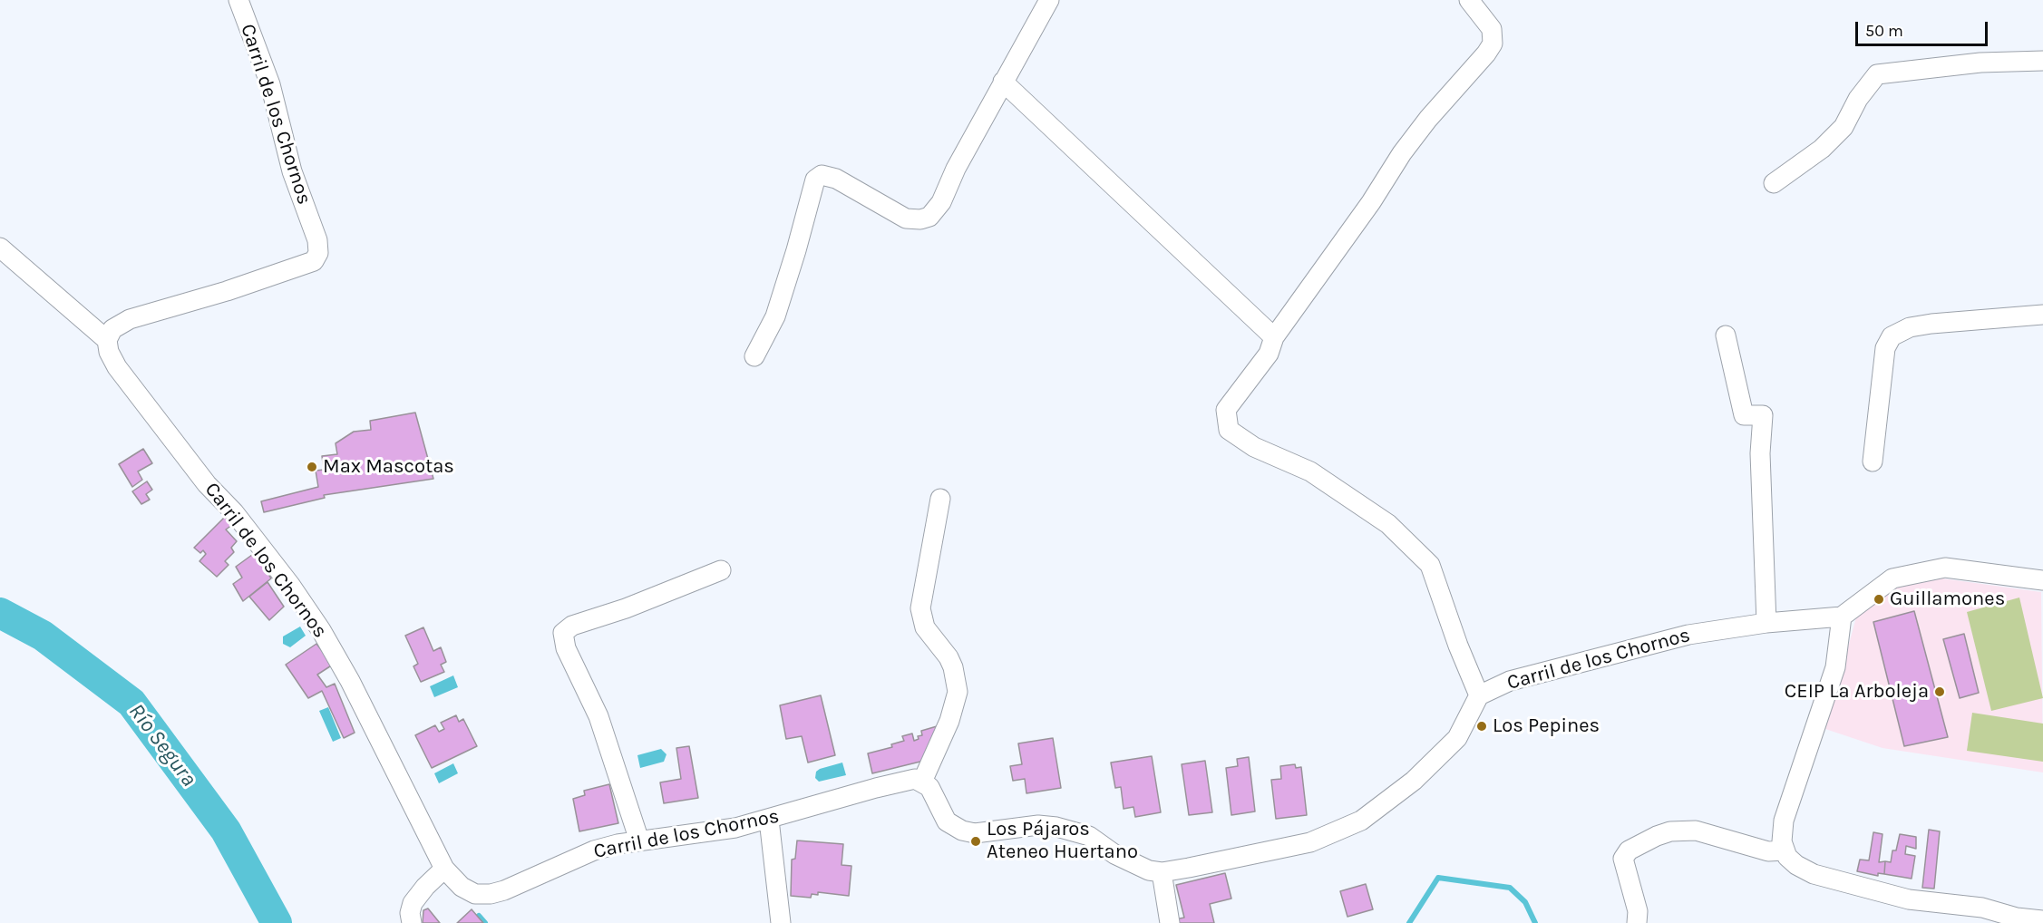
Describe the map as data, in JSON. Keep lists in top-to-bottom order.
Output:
{
  "streets": {
    "street": ["Carril de los Chornos"]
  },
  "water": ["Río Segura"],
  "places": [
    "Max Mascotas",
    "Guillamones",
    "CEIP La Arboleja",
    "Los Pepines",
    "Los Pájaros Ateneo Huertano"
  ],
  "scale_bar": "50 m"
}
